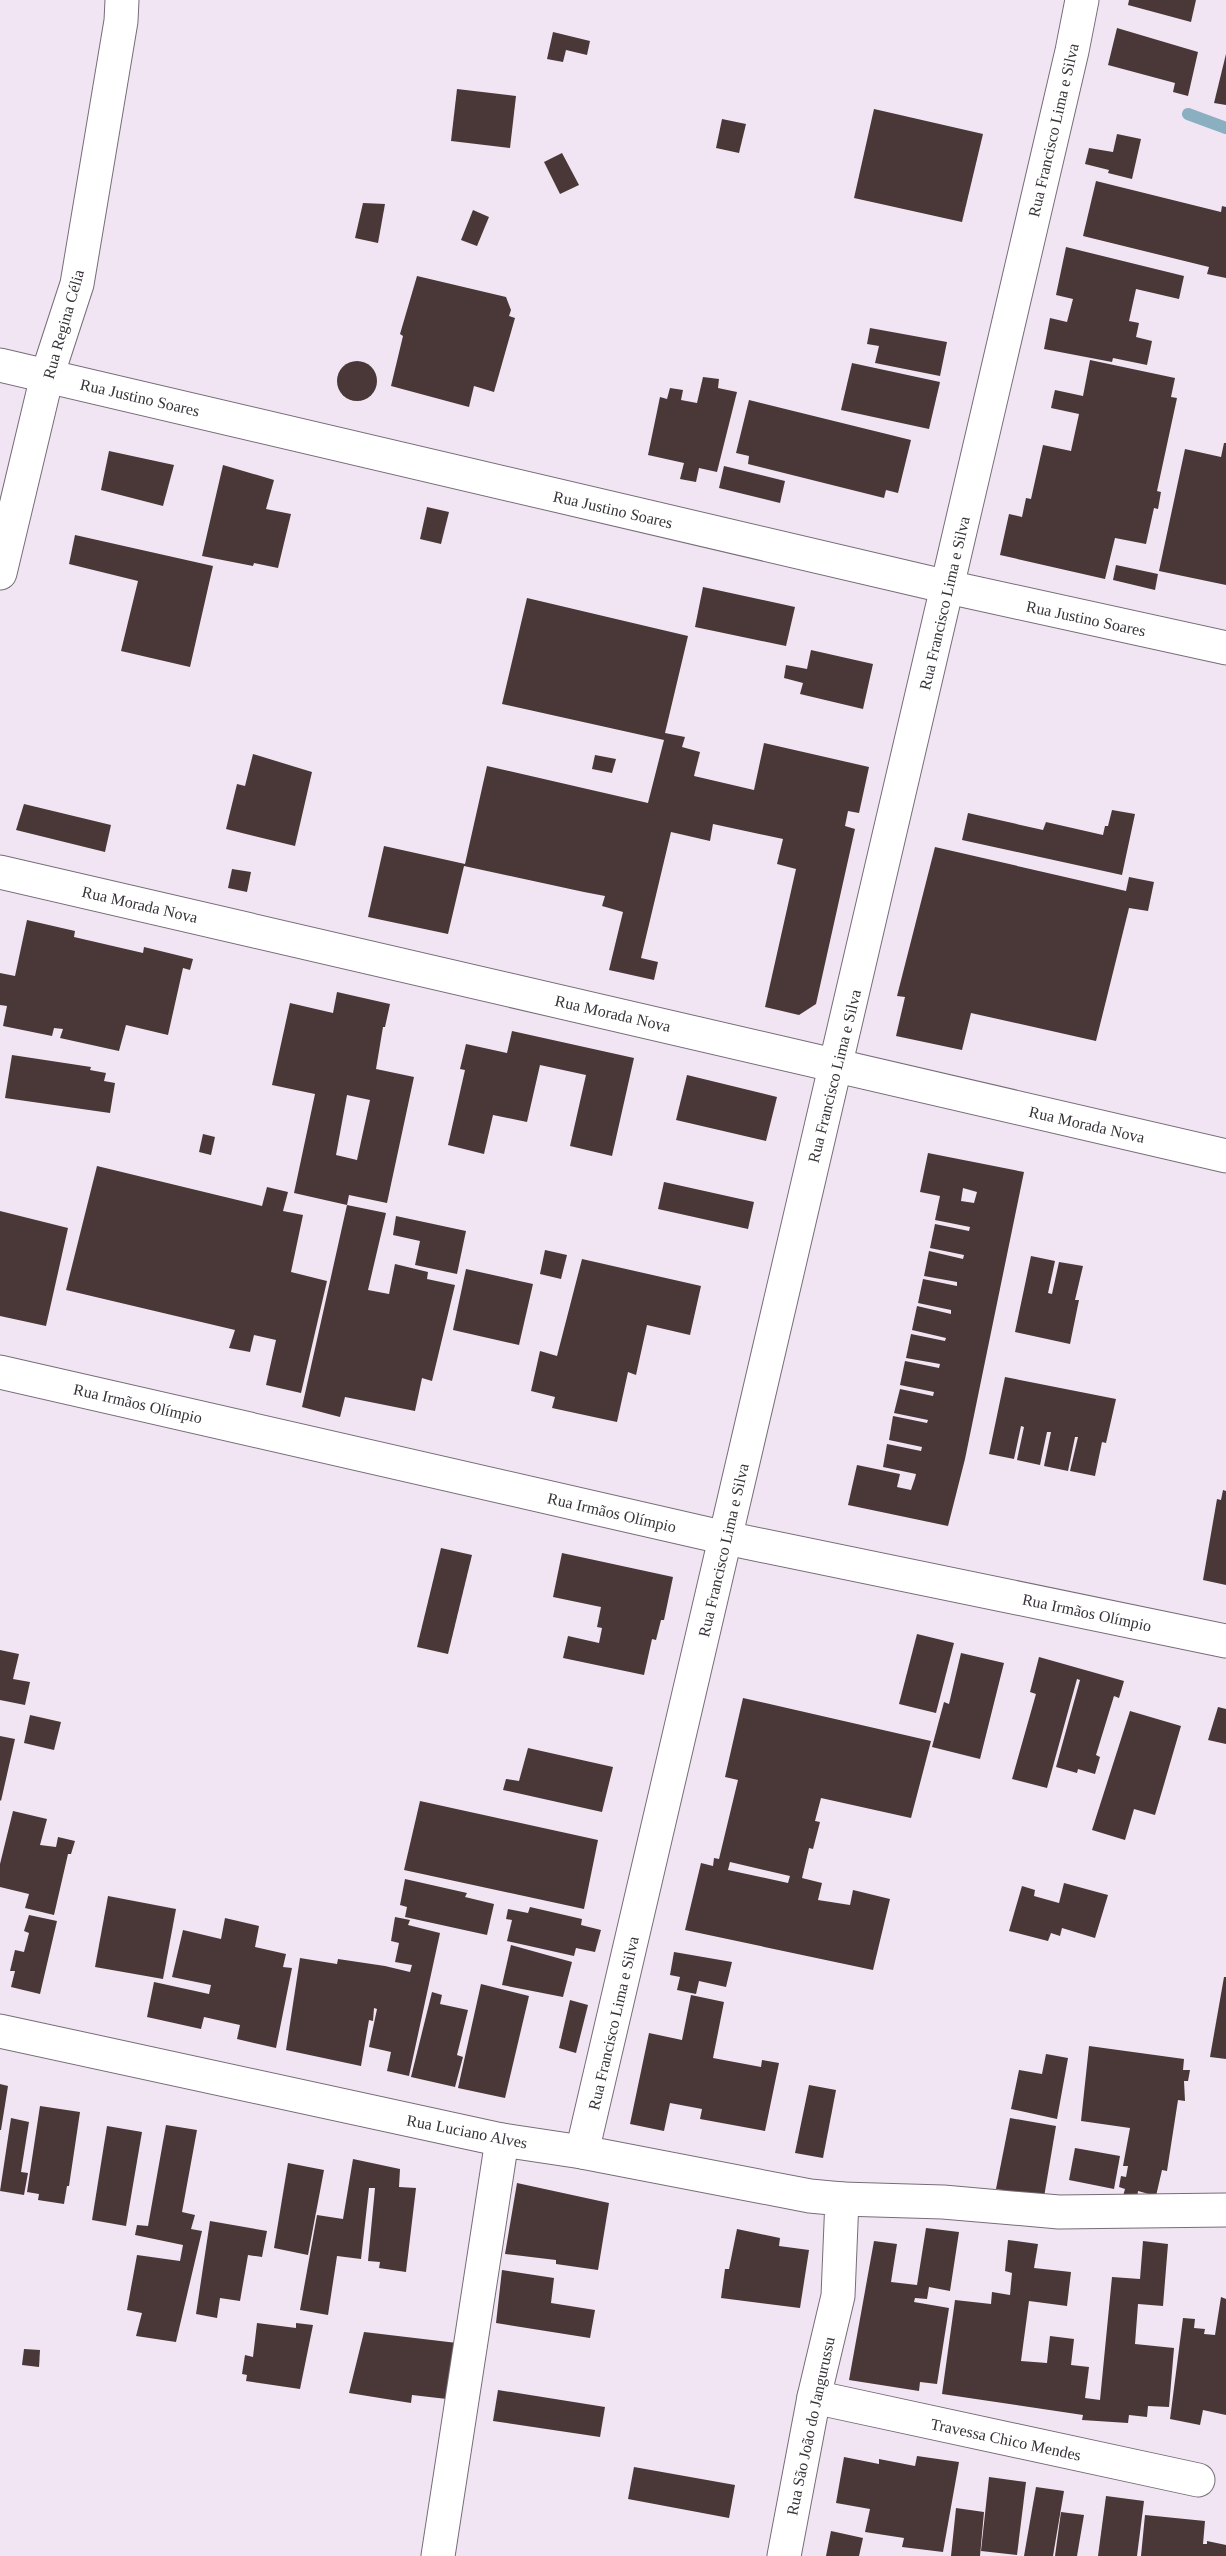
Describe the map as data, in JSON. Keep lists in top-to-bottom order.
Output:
{
  "streets": {
    "street": [
      "Rua Francisco Lima e Silva",
      "Rua Regina Célia",
      "Rua Justino Soares",
      "Rua Morada Nova",
      "Rua Irmãos Olímpio",
      "Rua Luciano Alves",
      "Rua São João do Jangurussu",
      "Travessa Chico Mendes"
    ]
  },
  "crossings": [
    ["Rua Francisco Lima e Silva", "Rua Justino Soares"],
    ["Rua Francisco Lima e Silva", "Rua Morada Nova"],
    ["Rua Francisco Lima e Silva", "Rua Irmãos Olímpio"],
    ["Rua Francisco Lima e Silva", "Rua Luciano Alves"],
    ["Rua Regina Célia", "Rua Justino Soares"],
    ["Rua Luciano Alves", "Rua São João do Jangurussu"],
    ["Rua São João do Jangurussu", "Travessa Chico Mendes"]
  ]
}
